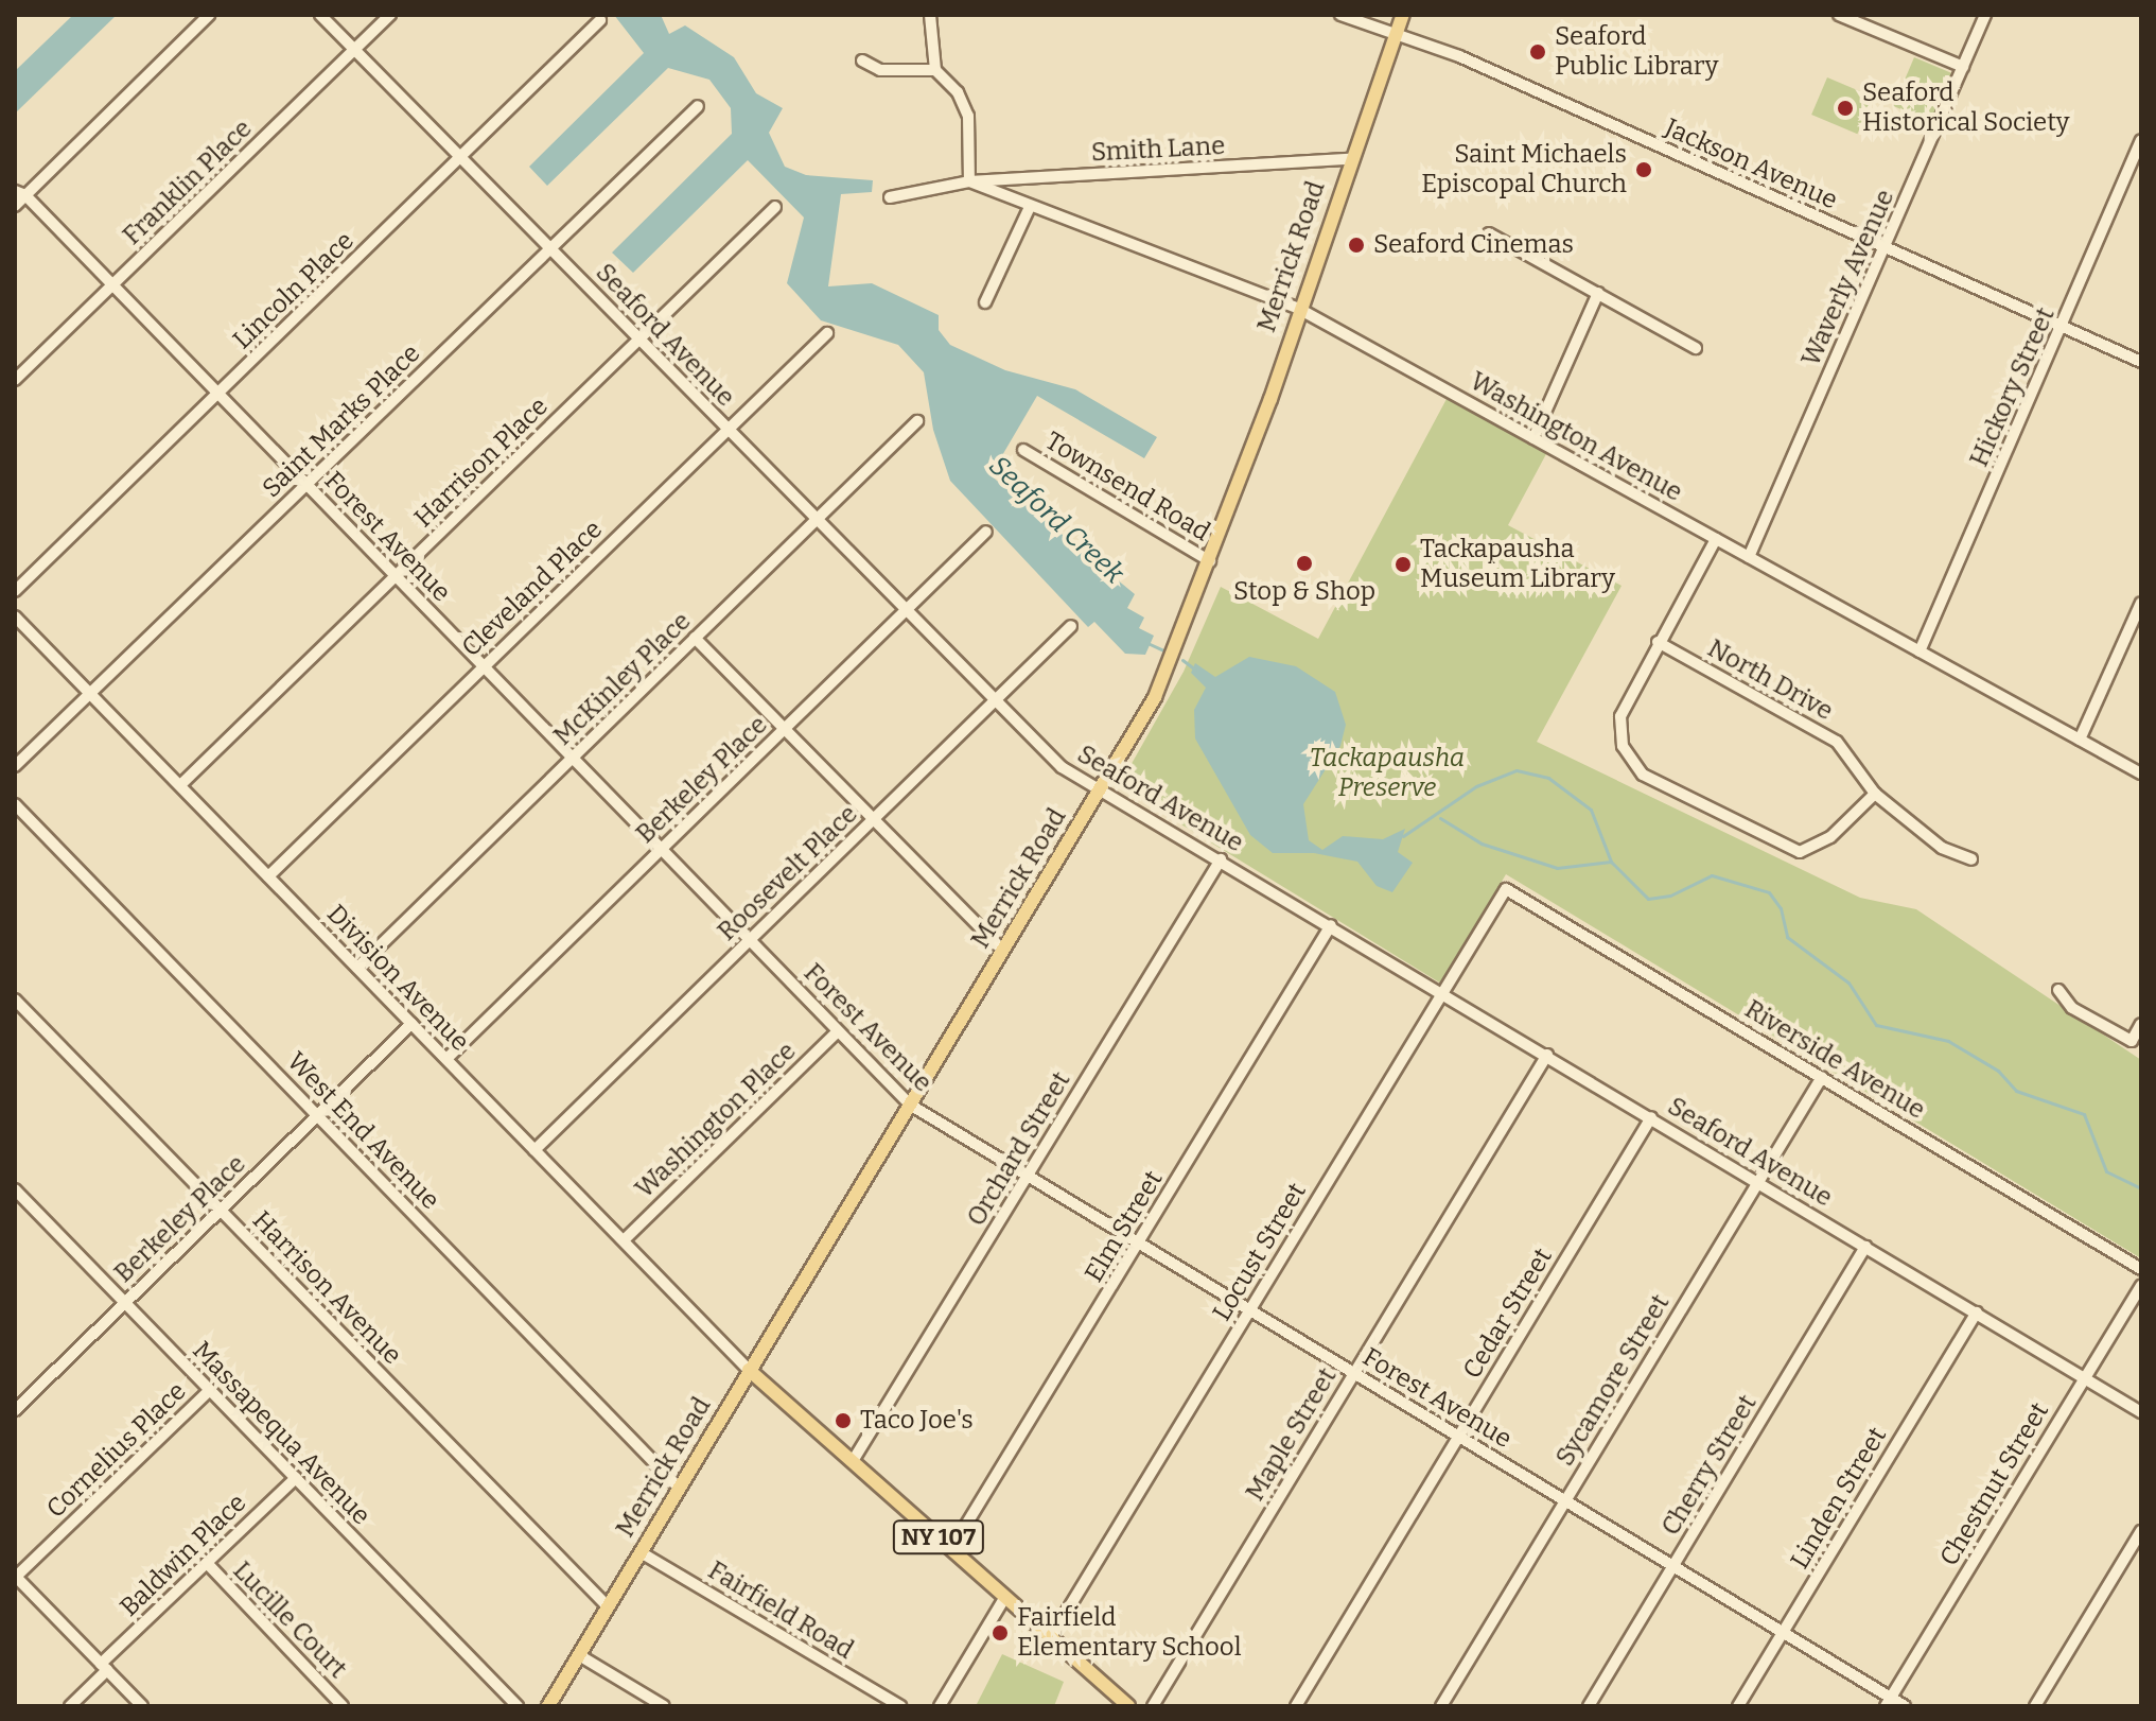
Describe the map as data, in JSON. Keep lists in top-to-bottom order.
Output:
{
  "streets": {
    "main road": ["Merrick Road", "NY 107"],
    "street": [
      "Smith Lane",
      "Jackson Avenue",
      "Franklin Place",
      "Waverly Avenue",
      "Lincoln Place",
      "Seaford Avenue",
      "Hickory Street",
      "Saint Marks Place",
      "Washington Avenue",
      "Harrison Place",
      "Townsend Road",
      "Forest Avenue",
      "Cleveland Place",
      "McKinley Place",
      "North Drive",
      "Berkeley Place",
      "Roosevelt Place",
      "Division Avenue",
      "Riverside Avenue",
      "Washington Place",
      "West End Avenue",
      "Orchard Street",
      "Elm Street",
      "Locust Street",
      "Harrison Avenue",
      "Cedar Street",
      "Sycamore Street",
      "Massapequa Avenue",
      "Maple Street",
      "Cornelius Place",
      "Cherry Street",
      "Chestnut Street",
      "Linden Street",
      "Baldwin Place",
      "Fairfield Road",
      "Lucille Court"
    ]
  },
  "crossings": [
    ["Smith Lane", "Merrick Road"],
    ["Smith Lane", "Washington Avenue"],
    ["Jackson Avenue", "Merrick Road"],
    ["Jackson Avenue", "Waverly Avenue"],
    ["Jackson Avenue", "Hickory Street"],
    ["Franklin Place", "Seaford Avenue"],
    ["Franklin Place", "Forest Avenue"],
    ["Merrick Road", "Seaford Avenue"],
    ["Merrick Road", "Washington Avenue"],
    ["Merrick Road", "Townsend Road"],
    ["Merrick Road", "Forest Avenue"],
    ["Merrick Road", "Division Avenue"],
    ["Merrick Road", "West End Avenue"],
    ["Merrick Road", "Harrison Avenue"],
    ["Merrick Road", "NY 107"],
    ["Merrick Road", "Fairfield Road"],
    ["Waverly Avenue", "Washington Avenue"],
    ["Lincoln Place", "Seaford Avenue"],
    ["Lincoln Place", "Forest Avenue"],
    ["Seaford Avenue", "Saint Marks Place"],
    ["Seaford Avenue", "Harrison Place"],
    ["Seaford Avenue", "Cleveland Place"],
    ["Seaford Avenue", "McKinley Place"],
    ["Seaford Avenue", "Berkeley Place"],
    ["Seaford Avenue", "Roosevelt Place"],
    ["Seaford Avenue", "Orchard Street"],
    ["Seaford Avenue", "Elm Street"],
    ["Seaford Avenue", "Locust Street"],
    ["Seaford Avenue", "Cedar Street"],
    ["Seaford Avenue", "Sycamore Street"],
    ["Seaford Avenue", "Maple Street"],
    ["Seaford Avenue", "Cherry Street"],
    ["Seaford Avenue", "Chestnut Street"],
    ["Seaford Avenue", "Linden Street"],
    ["Hickory Street", "Washington Avenue"],
    ["Saint Marks Place", "Forest Avenue"],
    ["Saint Marks Place", "Division Avenue"],
    ["Harrison Place", "Forest Avenue"],
    ["Harrison Place", "Division Avenue"],
    ["Forest Avenue", "Cleveland Place"],
    ["Forest Avenue", "McKinley Place"],
    ["Forest Avenue", "Berkeley Place"],
    ["Forest Avenue", "Roosevelt Place"],
    ["Forest Avenue", "Washington Place"],
    ["Forest Avenue", "Orchard Street"],
    ["Forest Avenue", "Elm Street"],
    ["Forest Avenue", "Locust Street"],
    ["Forest Avenue", "Cedar Street"],
    ["Forest Avenue", "Sycamore Street"],
    ["Forest Avenue", "Maple Street"],
    ["Forest Avenue", "Cherry Street"],
    ["Forest Avenue", "Chestnut Street"],
    ["Forest Avenue", "Linden Street"],
    ["Cleveland Place", "Division Avenue"],
    ["McKinley Place", "Division Avenue"],
    ["Berkeley Place", "Division Avenue"],
    ["Berkeley Place", "West End Avenue"],
    ["Berkeley Place", "Harrison Avenue"],
    ["Berkeley Place", "Massapequa Avenue"],
    ["Roosevelt Place", "Division Avenue"],
    ["Division Avenue", "Washington Place"],
    ["Division Avenue", "NY 107"],
    ["Riverside Avenue", "Locust Street"],
    ["Riverside Avenue", "Sycamore Street"],
    ["Orchard Street", "NY 107"],
    ["Elm Street", "NY 107"],
    ["Locust Street", "NY 107"],
    ["Massapequa Avenue", "Cornelius Place"],
    ["Massapequa Avenue", "Baldwin Place"],
    ["Baldwin Place", "Lucille Court"]
  ],
  "water": ["Seaford Creek"],
  "parks": ["Tackapausha Preserve"],
  "places": [
    "Seaford Public Library",
    "Seaford Historical Society",
    "Saint Michaels Episcopal Church",
    "Seaford Cinemas",
    "Stop & Shop",
    "Tackapausha Museum Library",
    "Taco Joe's",
    "Fairfield Elementary School"
  ]
}
